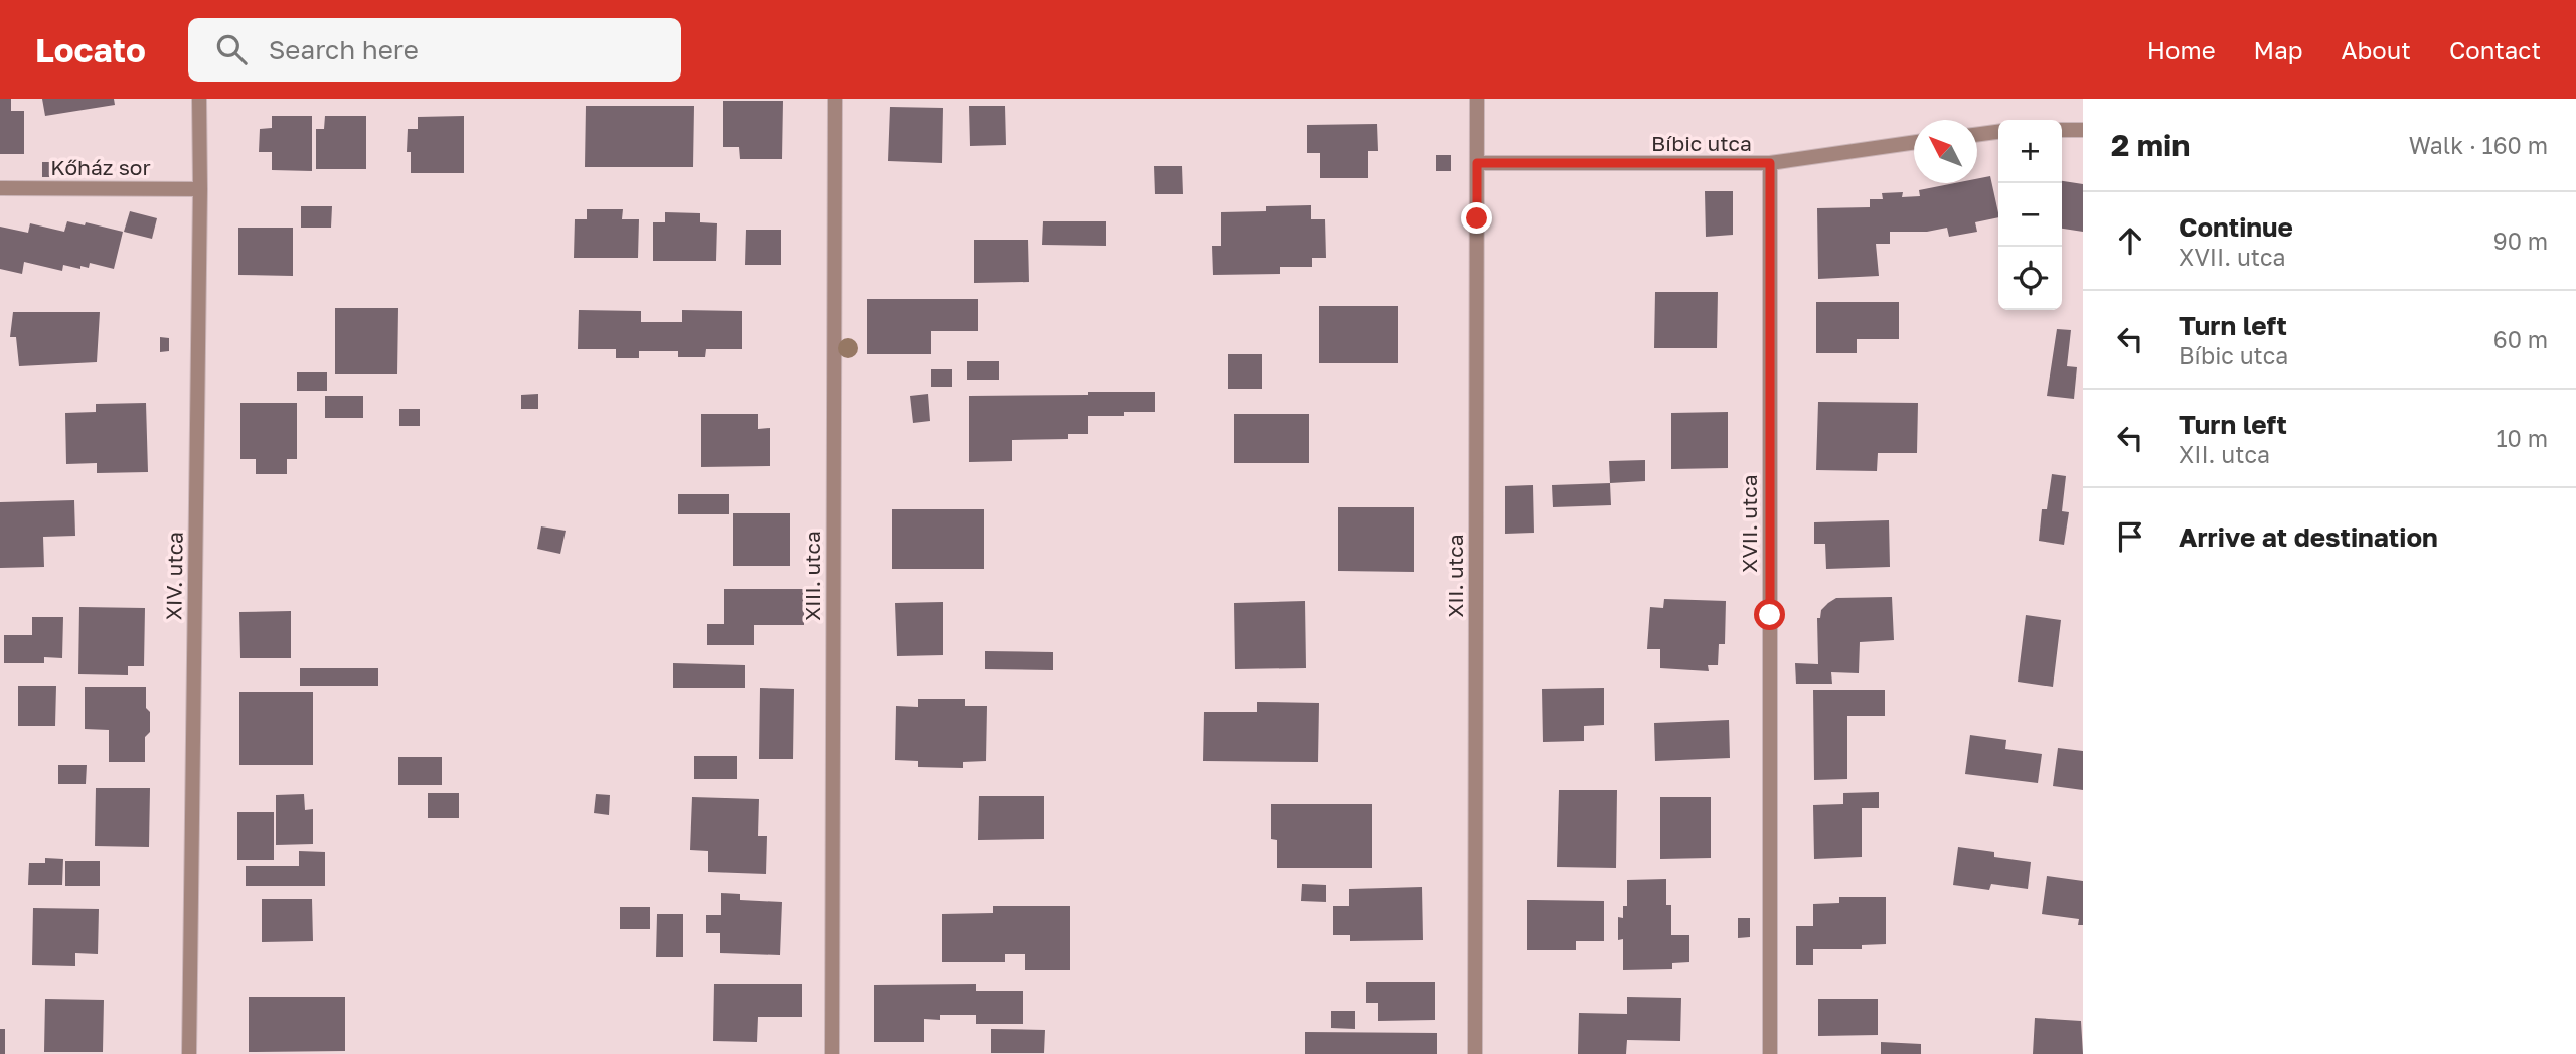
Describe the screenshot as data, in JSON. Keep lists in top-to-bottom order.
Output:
{
  "streets": {
    "street": [
      "Bíbic utca",
      "Kőház sor",
      "XVII. utca",
      "XIV. utca",
      "XIII. utca",
      "XII. utca"
    ]
  },
  "crossings": [
    ["Bíbic utca", "XVII. utca"],
    ["Bíbic utca", "XII. utca"],
    ["Kőház sor", "XIV. utca"]
  ],
  "north": "top left",
  "page": {
    "header": "Locato",
    "search": "Search here",
    "nav": [
      "Home",
      "Map",
      "About",
      "Contact"
    ],
    "heading": ["2 min", "Walk · 160 m"],
    "map_buttons": ["+", "−"],
    "list": [
      ["Continue", "XVII. utca", "90 m"],
      ["Turn left", "Bíbic utca", "60 m"],
      ["Turn left", "XII. utca", "10 m"],
      "Arrive at destination"
    ]
  }
}
